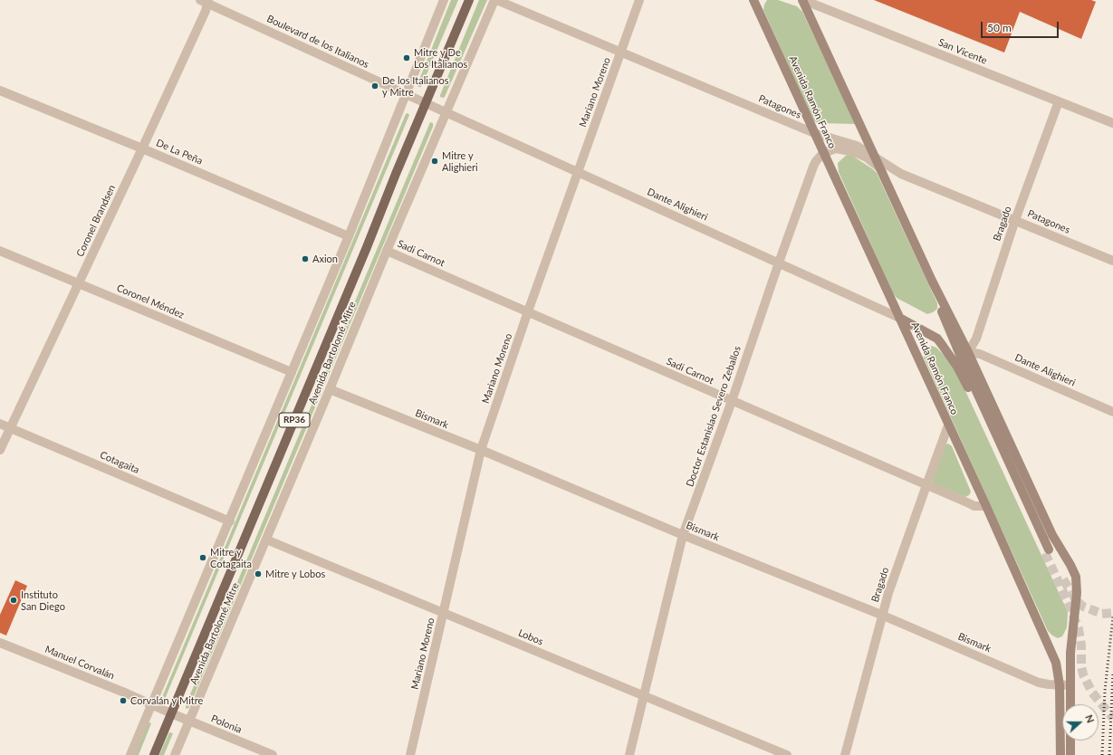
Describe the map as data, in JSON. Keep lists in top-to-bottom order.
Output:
{
  "streets": {
    "main road": ["Avenida Ramón Franco", "Avenida Bartolomé Mitre", "RP36"],
    "street": [
      "Boulevard de los Italianos",
      "San Vicente",
      "Mariano Moreno",
      "Patagones",
      "De La Peña",
      "Dante Alighieri",
      "Coronel Brandsen",
      "Bragado",
      "Sadi Carnot",
      "Coronel Méndez",
      "Doctor Estanislao Severo Zeballos",
      "Bismark",
      "Cotagaita",
      "Lobos",
      "Manuel Corvalán",
      "Polonia"
    ]
  },
  "crossings": [
    ["Boulevard de los Italianos", "Dante Alighieri"],
    ["Boulevard de los Italianos", "Coronel Brandsen"],
    ["Boulevard de los Italianos", "Avenida Bartolomé Mitre"],
    ["San Vicente", "Bragado"],
    ["Mariano Moreno", "Patagones"],
    ["Mariano Moreno", "Dante Alighieri"],
    ["Mariano Moreno", "Sadi Carnot"],
    ["Mariano Moreno", "Bismark"],
    ["Mariano Moreno", "Lobos"],
    ["Avenida Ramón Franco", "Patagones"],
    ["Avenida Ramón Franco", "Dante Alighieri"],
    ["Avenida Ramón Franco", "Bragado"],
    ["Avenida Ramón Franco", "Sadi Carnot"],
    ["Avenida Ramón Franco", "Doctor Estanislao Severo Zeballos"],
    ["Avenida Ramón Franco", "Bismark"],
    ["Patagones", "Bragado"],
    ["Patagones", "Avenida Bartolomé Mitre"],
    ["De La Peña", "Coronel Brandsen"],
    ["Dante Alighieri", "Bragado"],
    ["Dante Alighieri", "Avenida Bartolomé Mitre"],
    ["Dante Alighieri", "Doctor Estanislao Severo Zeballos"],
    ["Coronel Brandsen", "Coronel Méndez"],
    ["Coronel Brandsen", "Cotagaita"],
    ["Bragado", "Sadi Carnot"],
    ["Bragado", "Bismark"],
    ["Sadi Carnot", "Avenida Bartolomé Mitre"],
    ["Sadi Carnot", "Doctor Estanislao Severo Zeballos"],
    ["Avenida Bartolomé Mitre", "Bismark"],
    ["Avenida Bartolomé Mitre", "Lobos"],
    ["Avenida Bartolomé Mitre", "Polonia"],
    ["Doctor Estanislao Severo Zeballos", "Bismark"],
    ["Doctor Estanislao Severo Zeballos", "Lobos"],
    ["Manuel Corvalán", "Polonia"]
  ],
  "places": [
    "Mitre y De Los Italianos",
    "De los Italianos y Mitre",
    "Mitre y Alighieri",
    "Axion",
    "Mitre y Cotagaita",
    "Mitre y Lobos",
    "Instituto San Diego",
    "Corvalán y Mitre"
  ],
  "scale_bar": "50 m",
  "north": "right"
}
